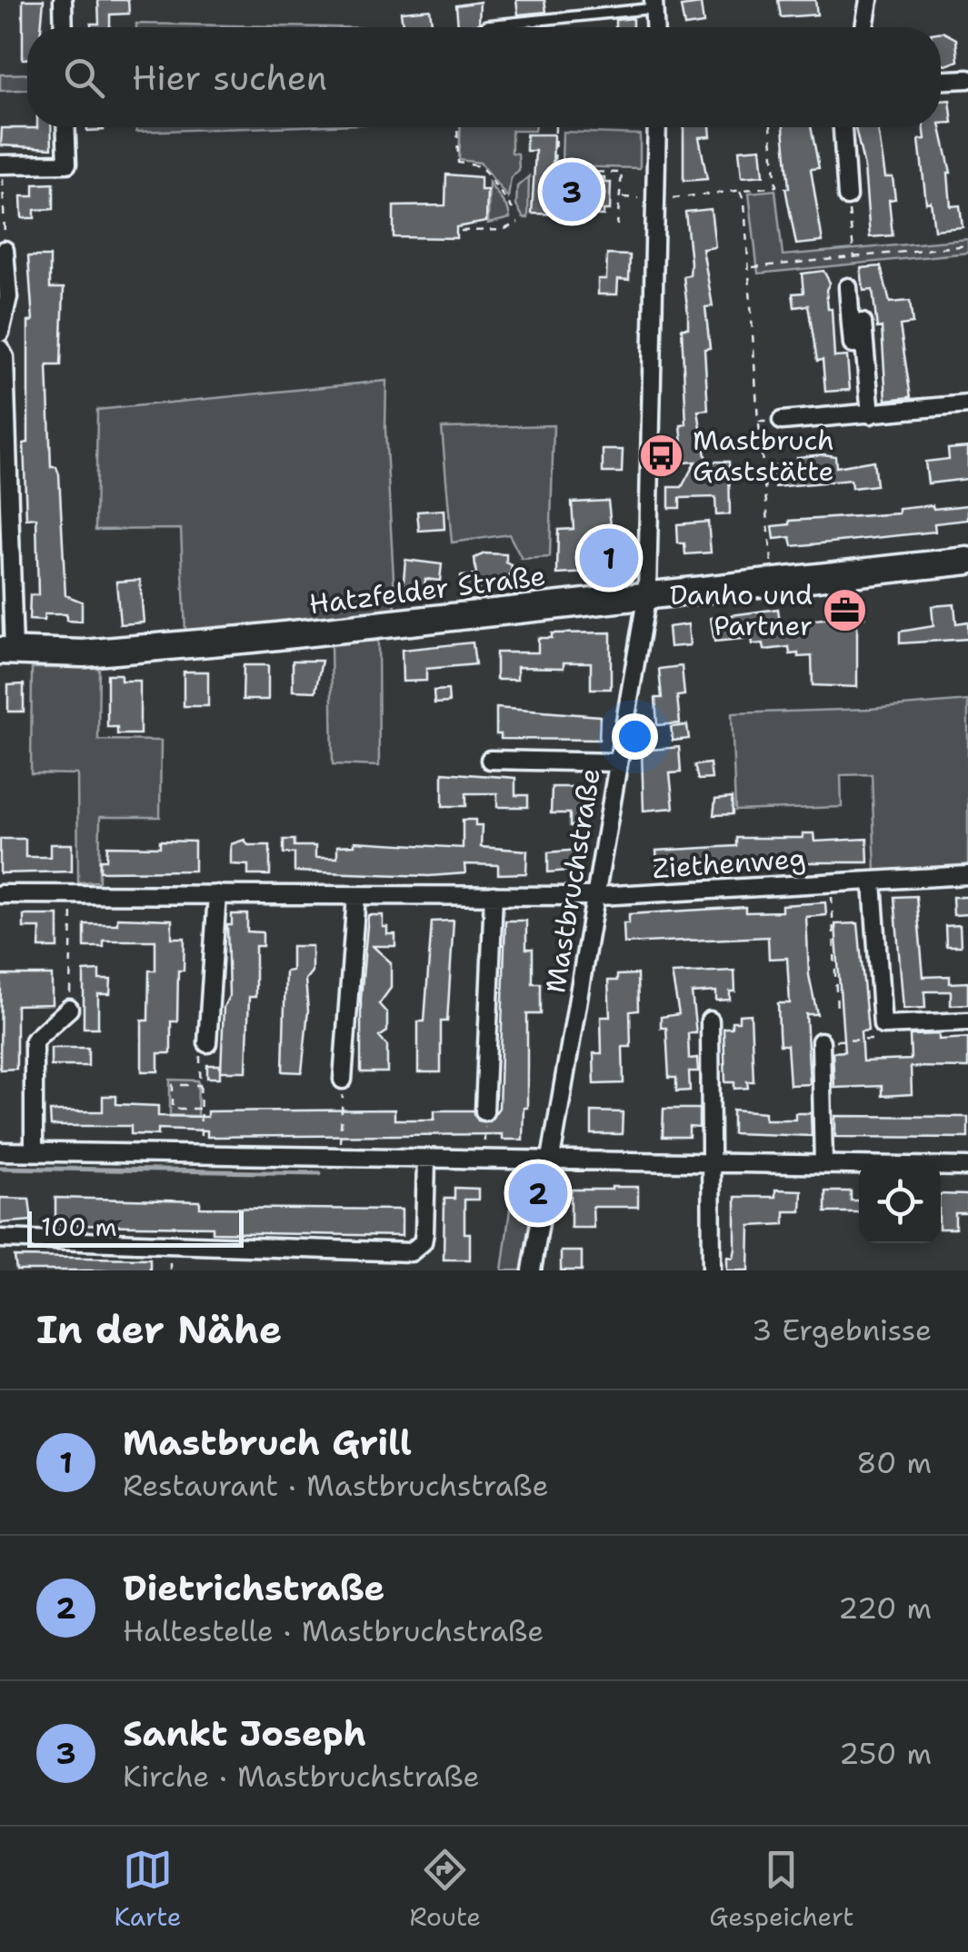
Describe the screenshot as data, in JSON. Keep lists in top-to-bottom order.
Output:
{
  "streets": {
    "street": ["Hatzfelder Straße", "Ziethenweg", "Mastbruchstraße"]
  },
  "crossings": [
    ["Hatzfelder Straße", "Mastbruchstraße"],
    ["Ziethenweg", "Mastbruchstraße"]
  ],
  "places": {
    "bus stop": ["Mastbruch Gaststätte"],
    "office": ["Danho und Partner"]
  },
  "scale_bar": "100 m",
  "page": {
    "search": "Hier suchen",
    "pins": ["3", "1", "2"],
    "scale": "100 m",
    "heading": ["In der Nähe", "3 Ergebnisse"],
    "list": [
      {
        "mark": "1",
        "name": "Mastbruch Grill",
        "note": "Restaurant · Mastbruchstraße",
        "value": "80 m"
      },
      {
        "mark": "2",
        "name": "Dietrichstraße",
        "note": "Haltestelle · Mastbruchstraße",
        "value": "220 m"
      },
      {
        "mark": "3",
        "name": "Sankt Joseph",
        "note": "Kirche · Mastbruchstraße",
        "value": "250 m"
      }
    ],
    "nav": ["Karte", "Route", "Gespeichert"]
  }
}
